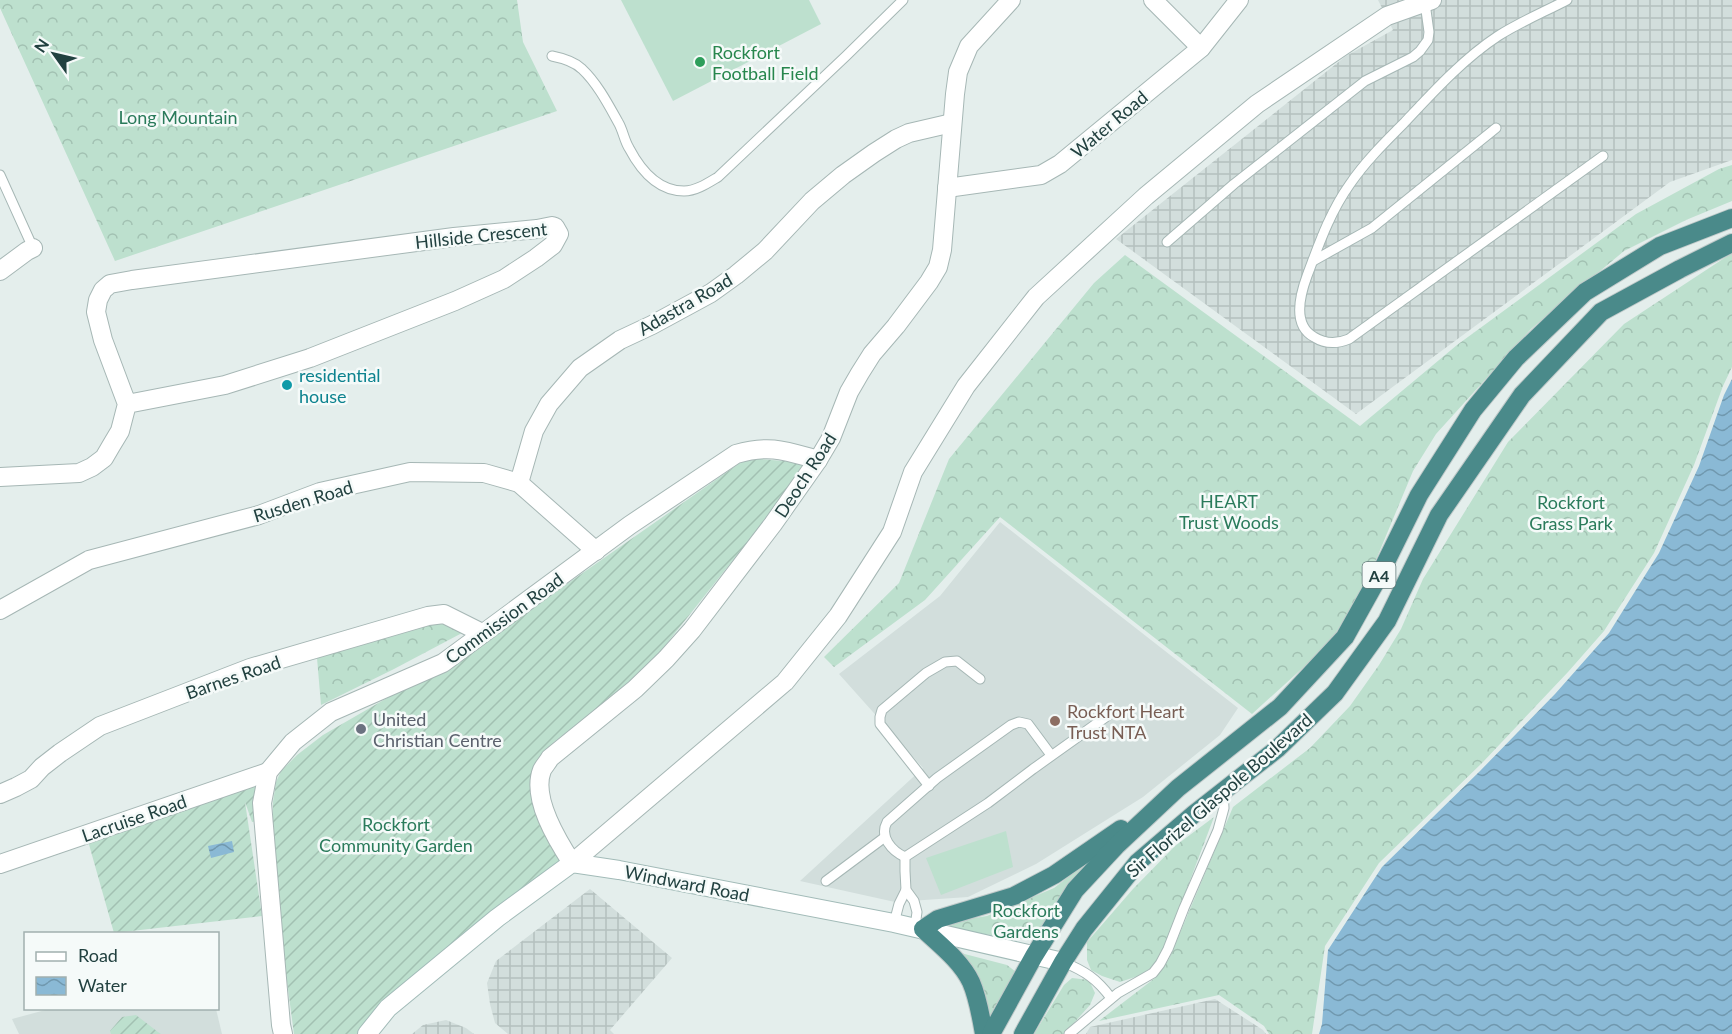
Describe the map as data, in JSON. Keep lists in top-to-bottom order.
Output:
{
  "streets": {
    "highway": ["A4", "Sir Florizel Glaspole Boulevard"],
    "street": [
      "Water Road",
      "Hillside Crescent",
      "Adastra Road",
      "Deoch Road",
      "Rusden Road",
      "Commission Road",
      "Barnes Road",
      "Lacruise Road",
      "Windward Road"
    ]
  },
  "crossings": [
    ["Water Road", "Deoch Road"],
    ["Adastra Road", "Deoch Road"],
    ["Adastra Road", "Rusden Road"],
    ["Deoch Road", "Commission Road"],
    ["Deoch Road", "Windward Road"],
    ["Rusden Road", "Commission Road"],
    ["Commission Road", "Barnes Road"],
    ["Commission Road", "Lacruise Road"],
    ["Sir Florizel Glaspole Boulevard", "Windward Road"]
  ],
  "parks": [
    "Long Mountain",
    "HEART Trust Woods",
    "Rockfort Grass Park",
    "Rockfort Community Garden",
    "Rockfort Gardens"
  ],
  "places": [
    "Rockfort Football Field",
    "residential house",
    "Rockfort Heart Trust NTA",
    "United Christian Centre"
  ],
  "legend": ["Road", "Water"],
  "north": "top left"
}
